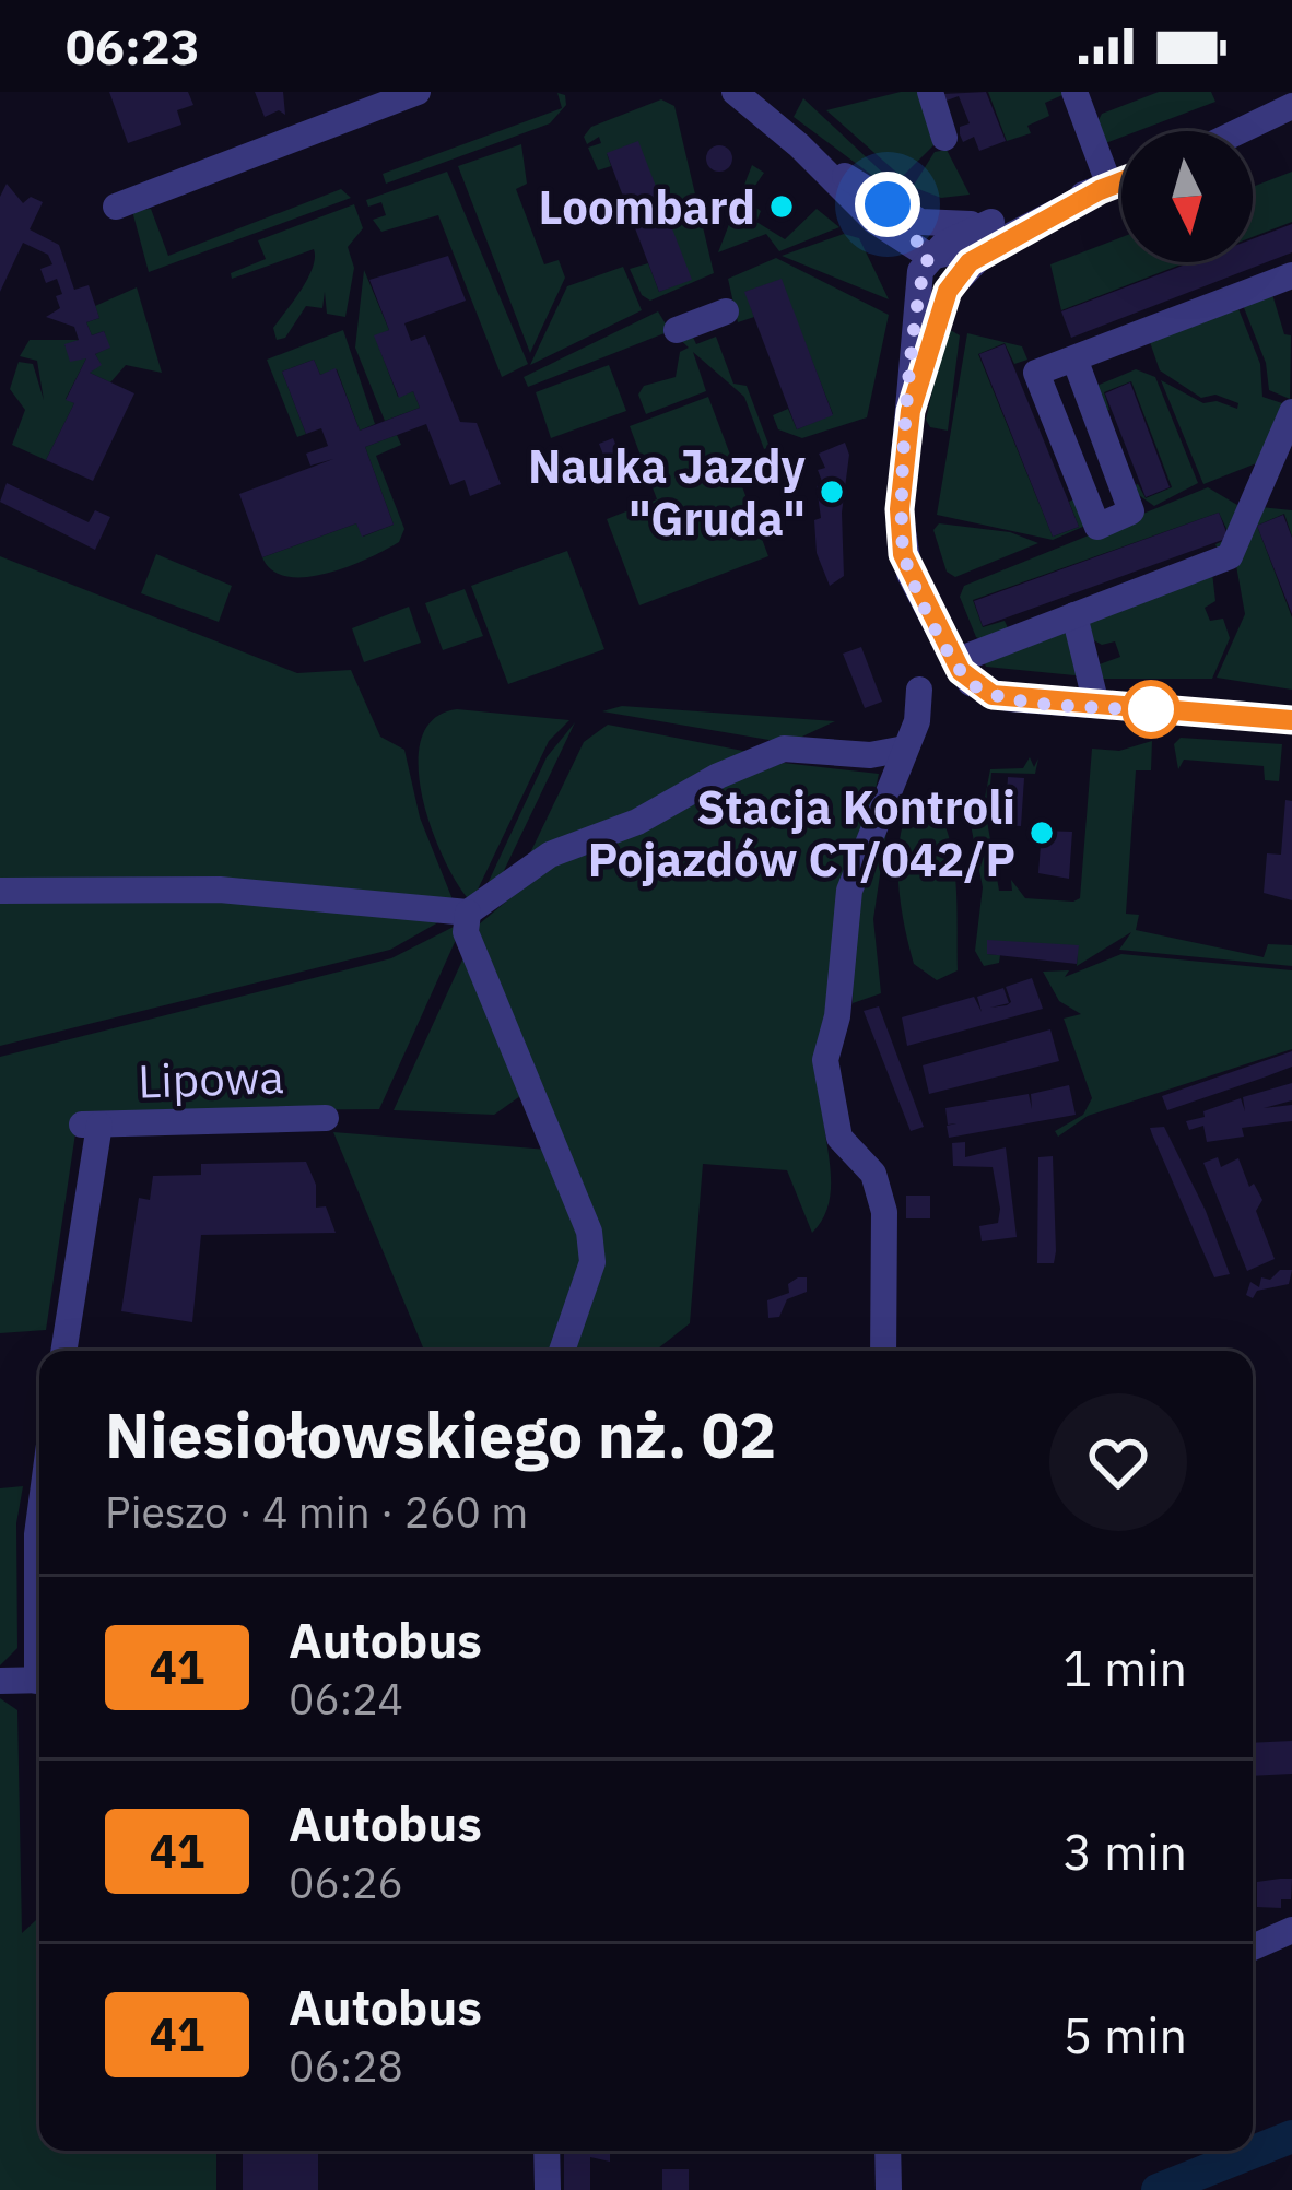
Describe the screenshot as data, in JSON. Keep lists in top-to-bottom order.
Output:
{
  "streets": {
    "street": ["Lipowa"]
  },
  "places": ["Loombard", "Nauka Jazdy \"Gruda\"", "Stacja Kontroli Pojazdów CT/042/P"],
  "lines": ["bus line 41"],
  "north": "bottom",
  "page": {
    "status": "06:23",
    "heading": ["Niesiołowskiego nż. 02", "Pieszo · 4 min · 260 m"],
    "list": [
      {
        "mark": "41",
        "name": "Autobus",
        "note": "06:24",
        "value": "1 min"
      },
      {
        "mark": "41",
        "name": "Autobus",
        "note": "06:26",
        "value": "3 min"
      },
      {
        "mark": "41",
        "name": "Autobus",
        "note": "06:28",
        "value": "5 min"
      }
    ]
  }
}
